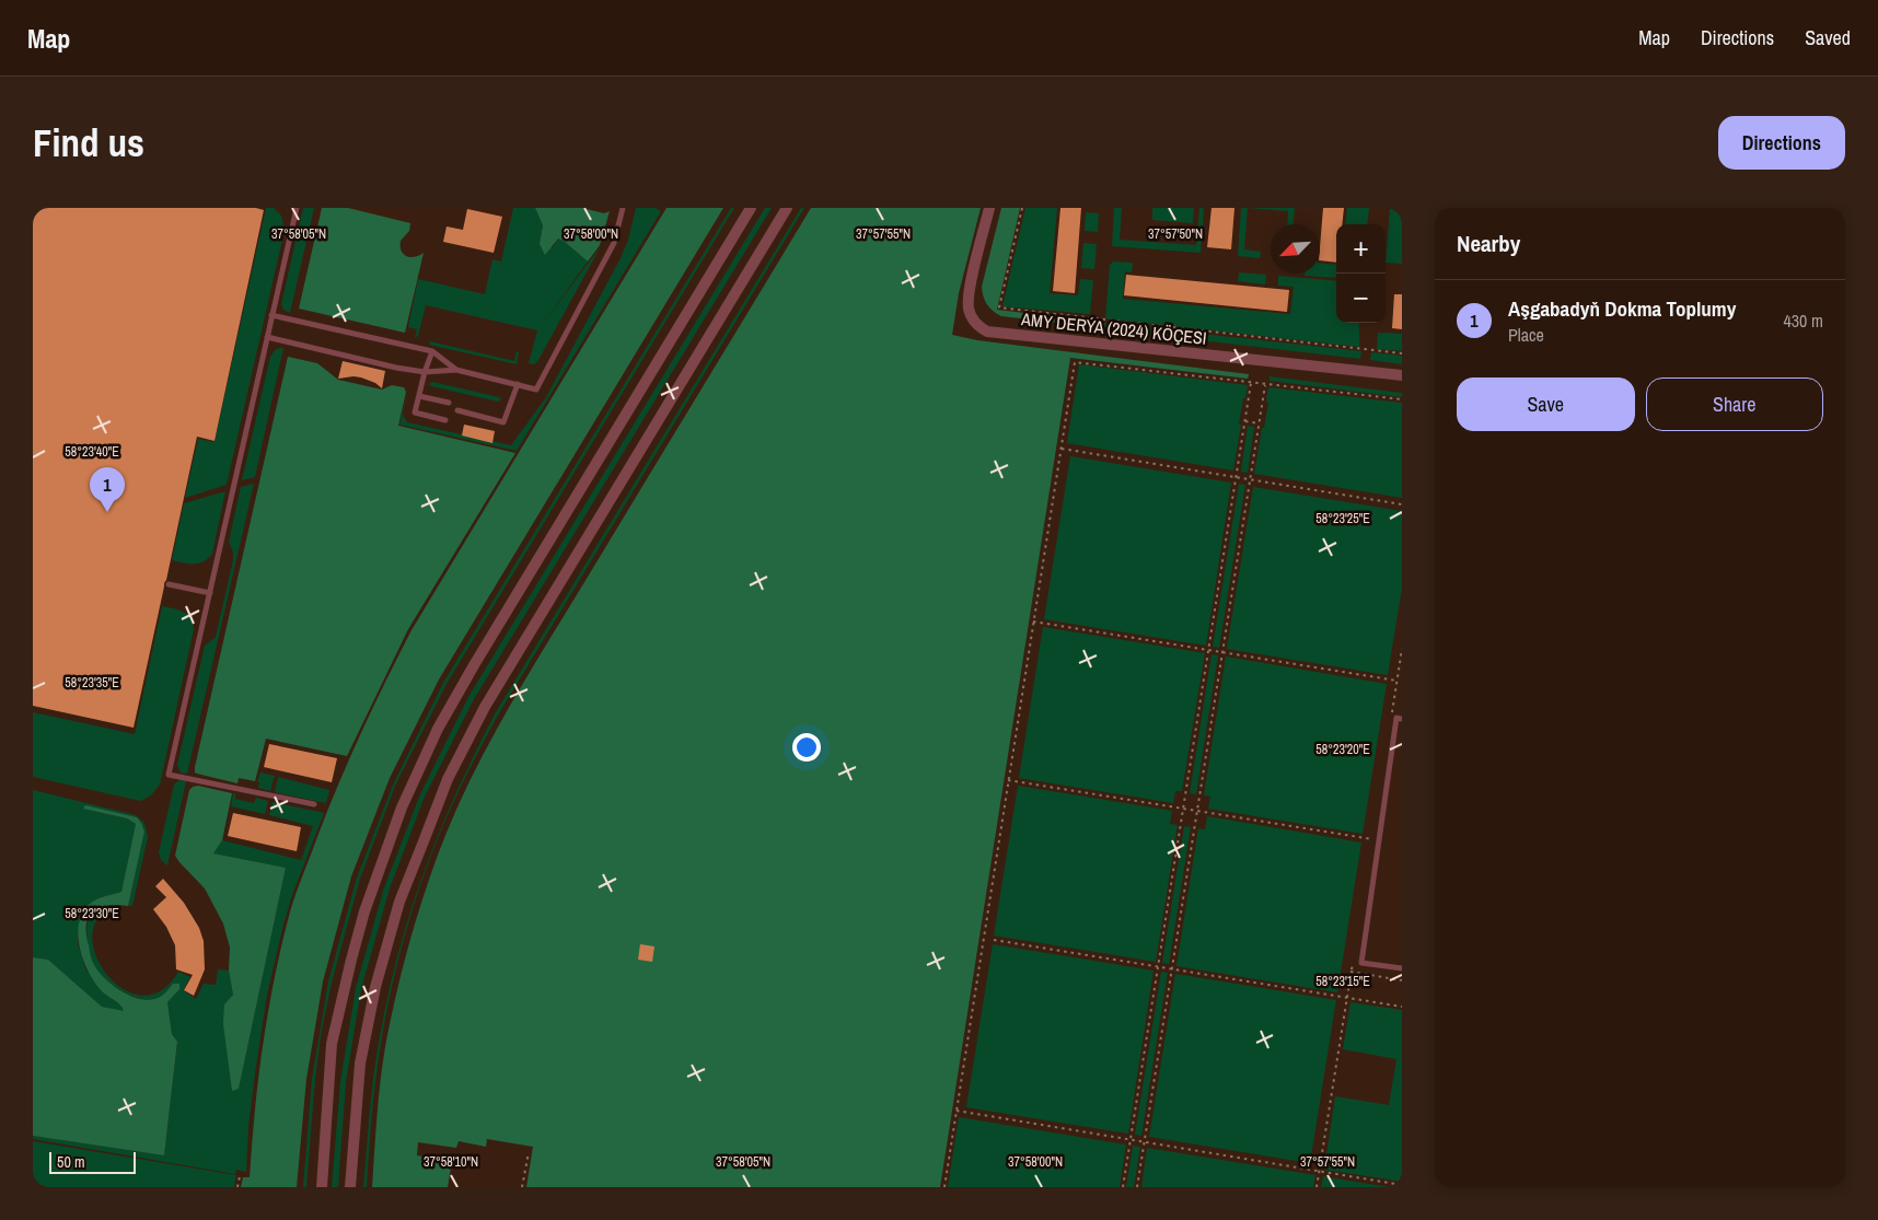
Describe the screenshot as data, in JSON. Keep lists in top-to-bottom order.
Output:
{
  "streets": {
    "street": ["AMY DERÝA (2024) KÖÇESI"]
  },
  "scale_bar": "50 m",
  "north": "bottom left",
  "page": {
    "header": "Map",
    "nav": ["Map", "Directions", "Saved"],
    "buttons": [
      "Directions",
      ["Save", "Share"]
    ],
    "title": "Find us",
    "heading": "Nearby",
    "map_buttons": ["+", "−"],
    "list": [
      {
        "mark": "1",
        "name": "Aşgabadyň Dokma Toplumy",
        "note": "Place",
        "value": "430 m"
      }
    ],
    "pins": "1",
    "scale": "50 m"
  },
  "coordinates": [
    "37°57'50\"N",
    "37°58'05\"N",
    "37°58'00\"N",
    "37°57'55\"N",
    "58°23'40\"E",
    "58°23'25\"E",
    "58°23'35\"E",
    "58°23'20\"E",
    "58°23'30\"E",
    "58°23'15\"E",
    "37°58'10\"N"
  ]
}
